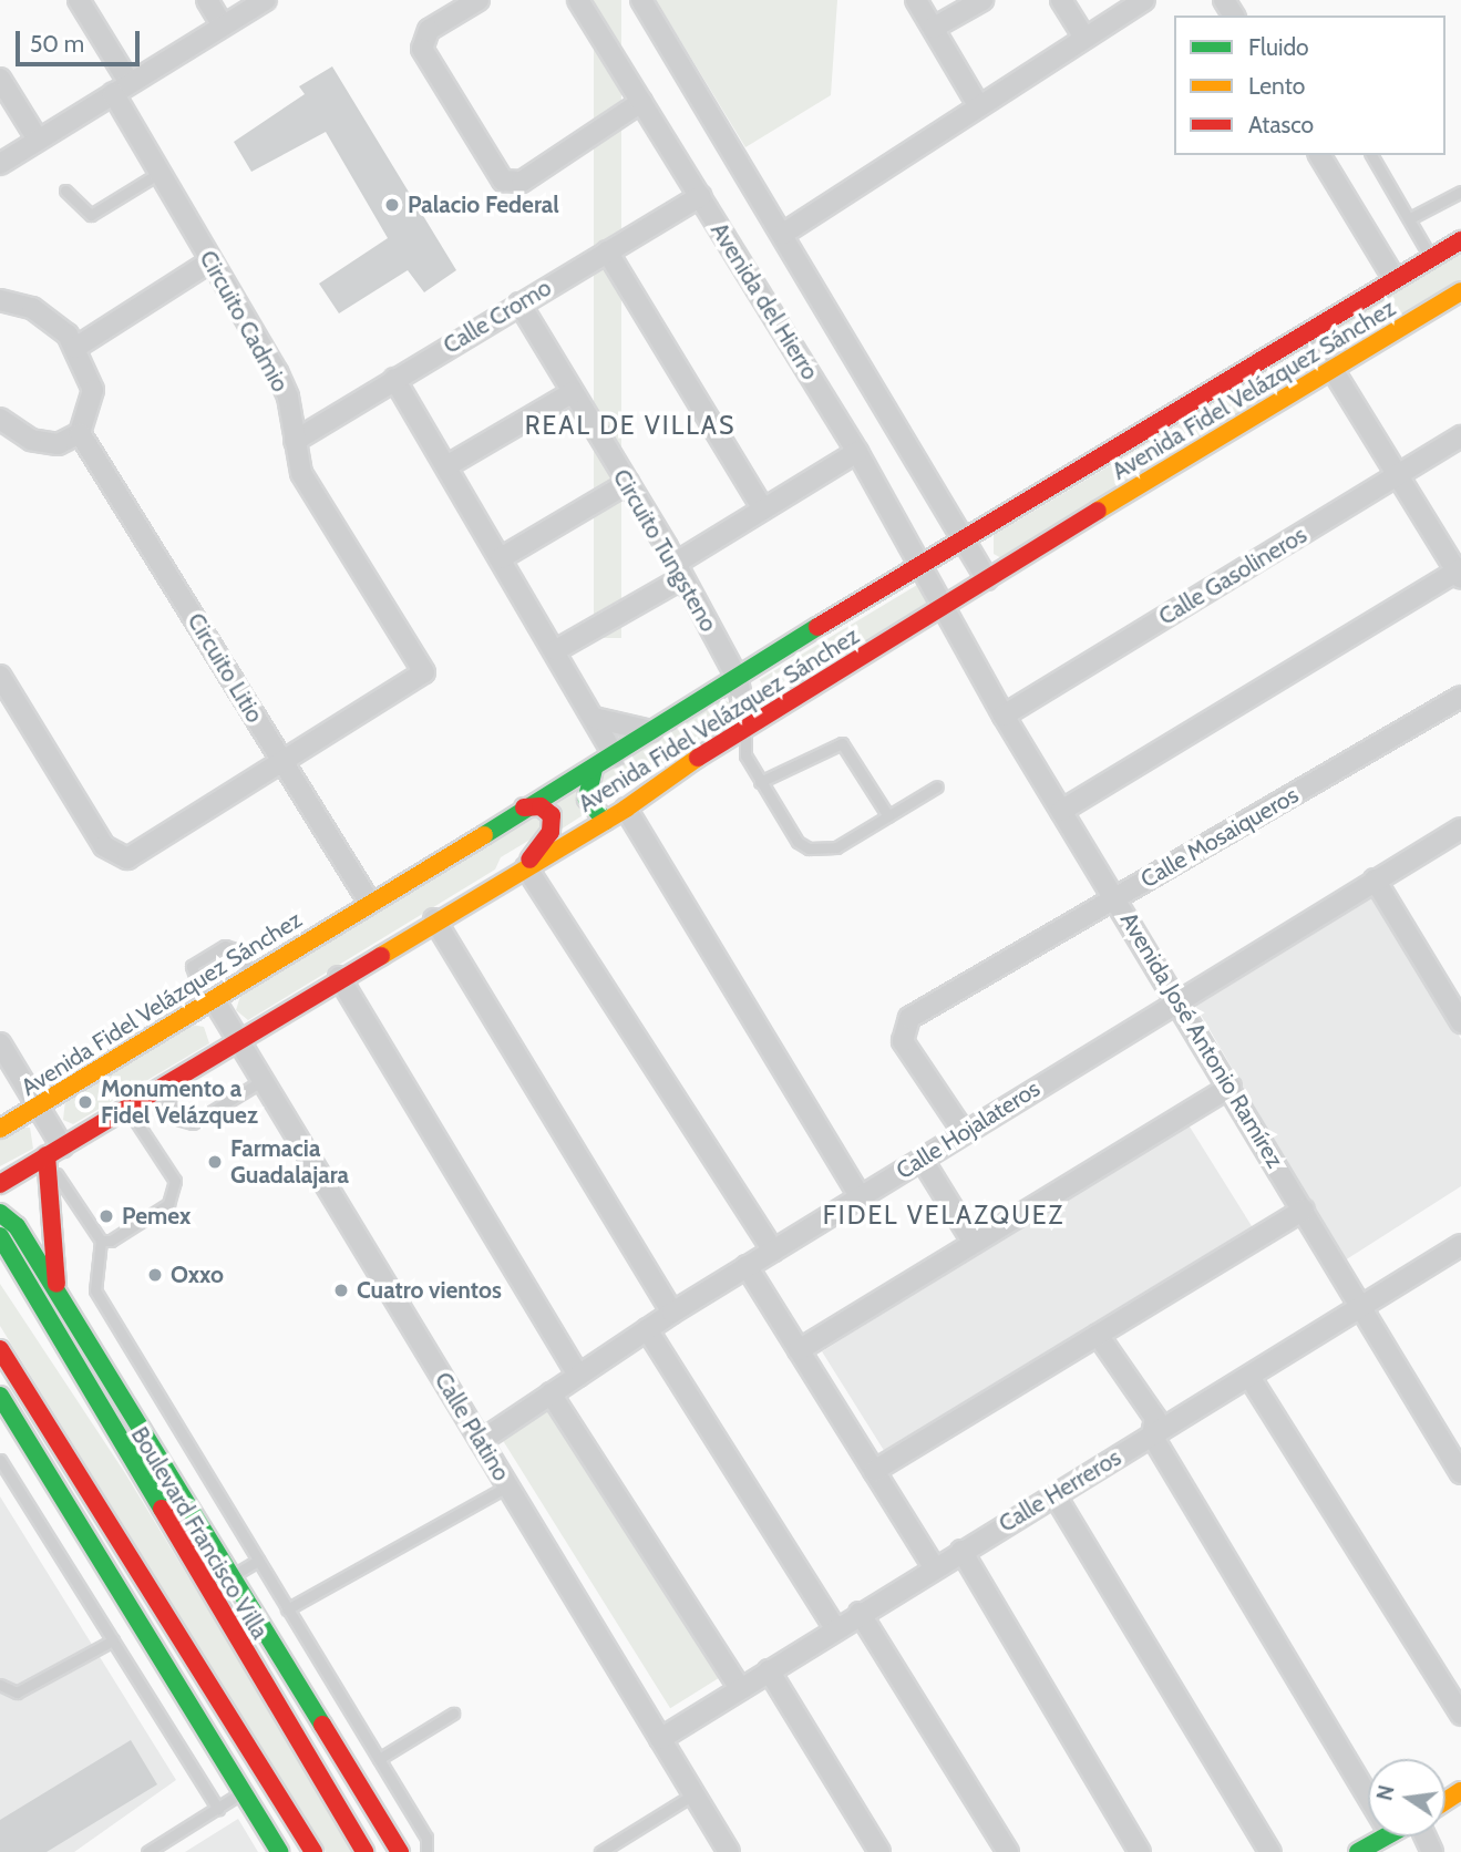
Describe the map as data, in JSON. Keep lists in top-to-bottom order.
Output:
{
  "streets": {
    "main road": ["Avenida Fidel Velázquez Sánchez", "Boulevard Francisco Villa"],
    "street": [
      "Avenida del Hierro",
      "Calle Cromo",
      "Circuito Cadmio",
      "Circuito Tungsteno",
      "Calle Gasolineros",
      "Circuito Litio",
      "Calle Mosaiqueros",
      "Avenida José Antonio Ramírez",
      "Calle Hojalateros",
      "Calle Platino",
      "Calle Herreros"
    ]
  },
  "crossings": [
    ["Avenida del Hierro", "Calle Cromo"],
    ["Avenida del Hierro", "Avenida Fidel Velázquez Sánchez"],
    ["Avenida del Hierro", "Avenida José Antonio Ramírez"],
    ["Calle Cromo", "Circuito Cadmio"],
    ["Calle Cromo", "Circuito Tungsteno"],
    ["Circuito Cadmio", "Circuito Litio"],
    ["Avenida Fidel Velázquez Sánchez", "Circuito Tungsteno"],
    ["Avenida Fidel Velázquez Sánchez", "Circuito Litio"],
    ["Avenida Fidel Velázquez Sánchez", "Avenida José Antonio Ramírez"],
    ["Avenida Fidel Velázquez Sánchez", "Calle Platino"],
    ["Calle Gasolineros", "Avenida José Antonio Ramírez"],
    ["Calle Mosaiqueros", "Avenida José Antonio Ramírez"],
    ["Calle Mosaiqueros", "Calle Hojalateros"],
    ["Avenida José Antonio Ramírez", "Calle Hojalateros"],
    ["Avenida José Antonio Ramírez", "Calle Herreros"],
    ["Calle Hojalateros", "Calle Platino"],
    ["Calle Platino", "Calle Herreros"]
  ],
  "districts": ["REAL DE VILLAS", "FIDEL VELAZQUEZ"],
  "places": [
    "Palacio Federal",
    "Monumento a Fidel Velázquez",
    "Farmacia Guadalajara",
    "Pemex",
    "Oxxo",
    "Cuatro vientos"
  ],
  "legend": ["Fluido", "Lento", "Atasco"],
  "scale_bar": "50 m",
  "north": "left"
}
